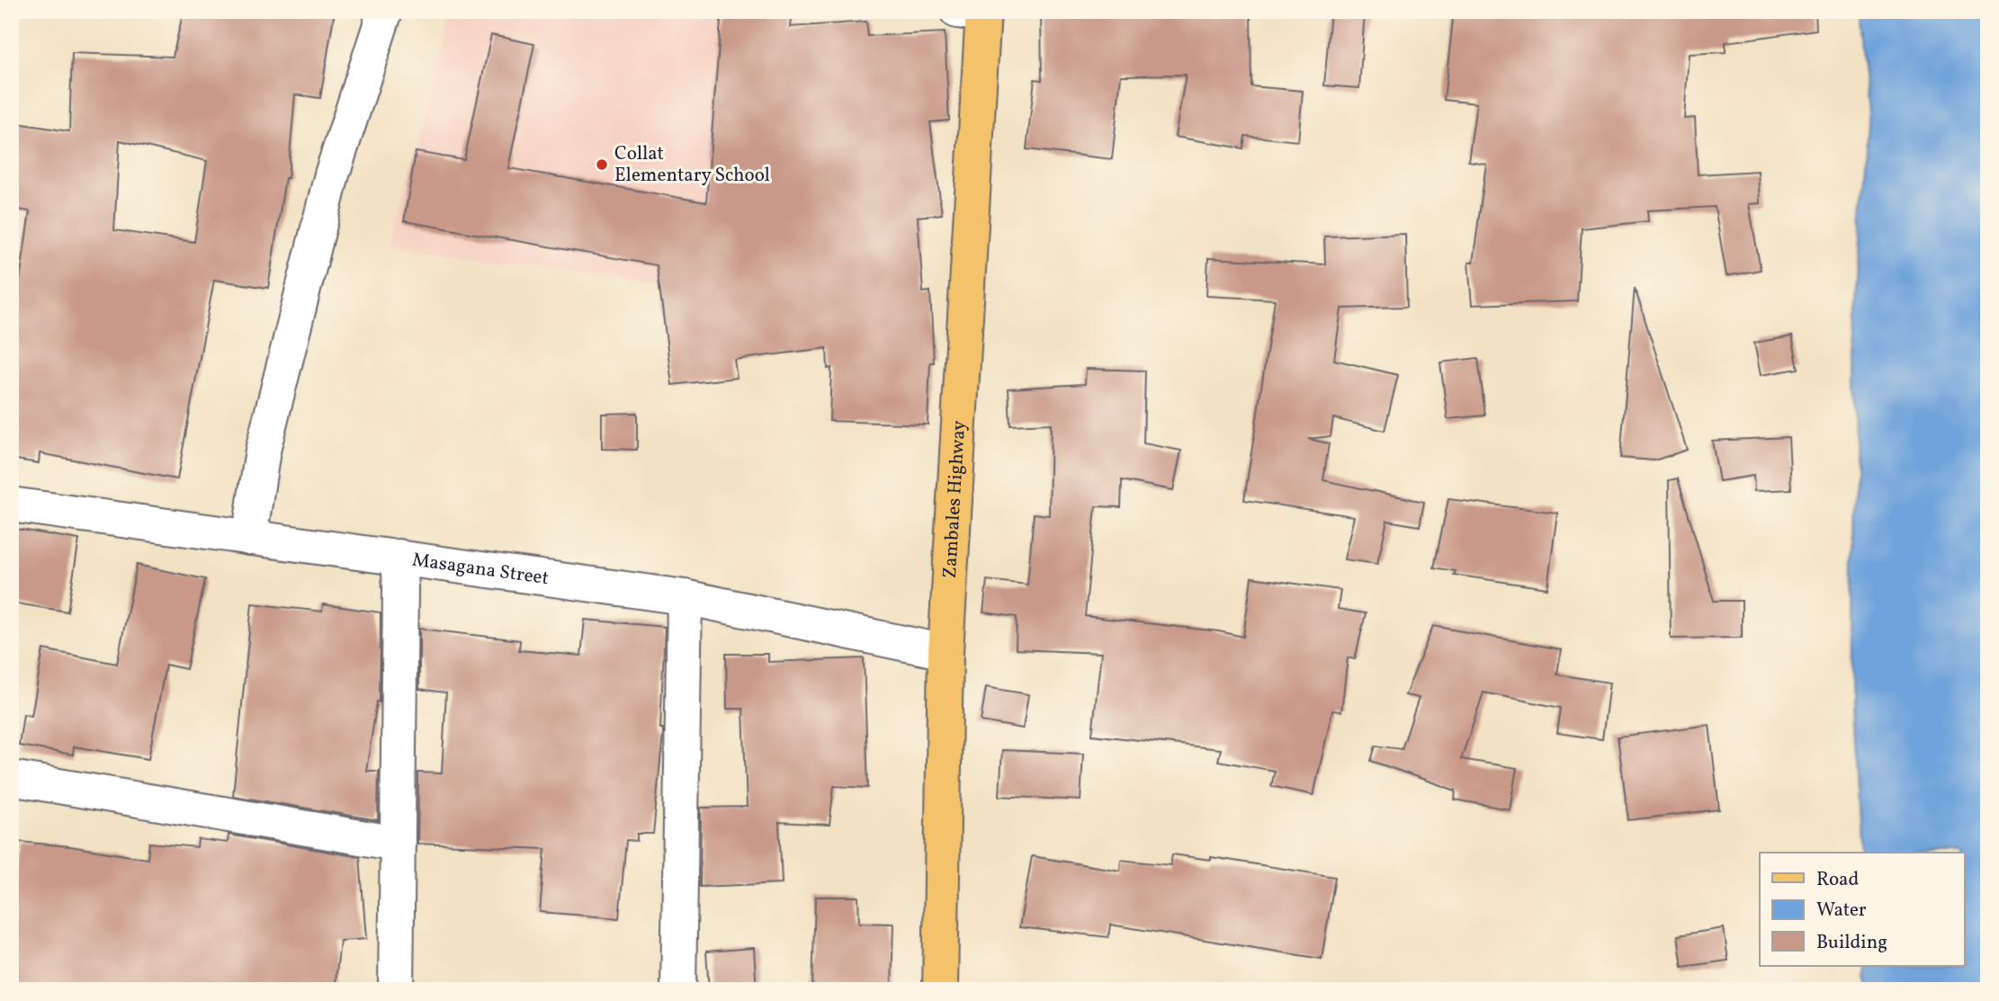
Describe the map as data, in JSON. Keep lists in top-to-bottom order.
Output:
{
  "streets": {
    "main road": ["Zambales Highway"],
    "street": ["Masagana Street"]
  },
  "crossings": [
    ["Zambales Highway", "Masagana Street"]
  ],
  "places": ["Collat Elementary School"],
  "legend": ["Road", "Water", "Building"]
}
